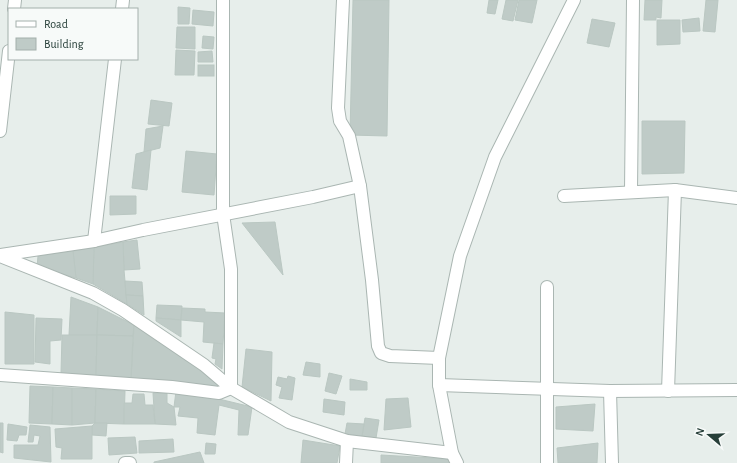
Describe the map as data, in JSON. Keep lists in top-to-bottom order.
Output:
{
  "legend": ["Road", "Building"],
  "north": "left"
}
